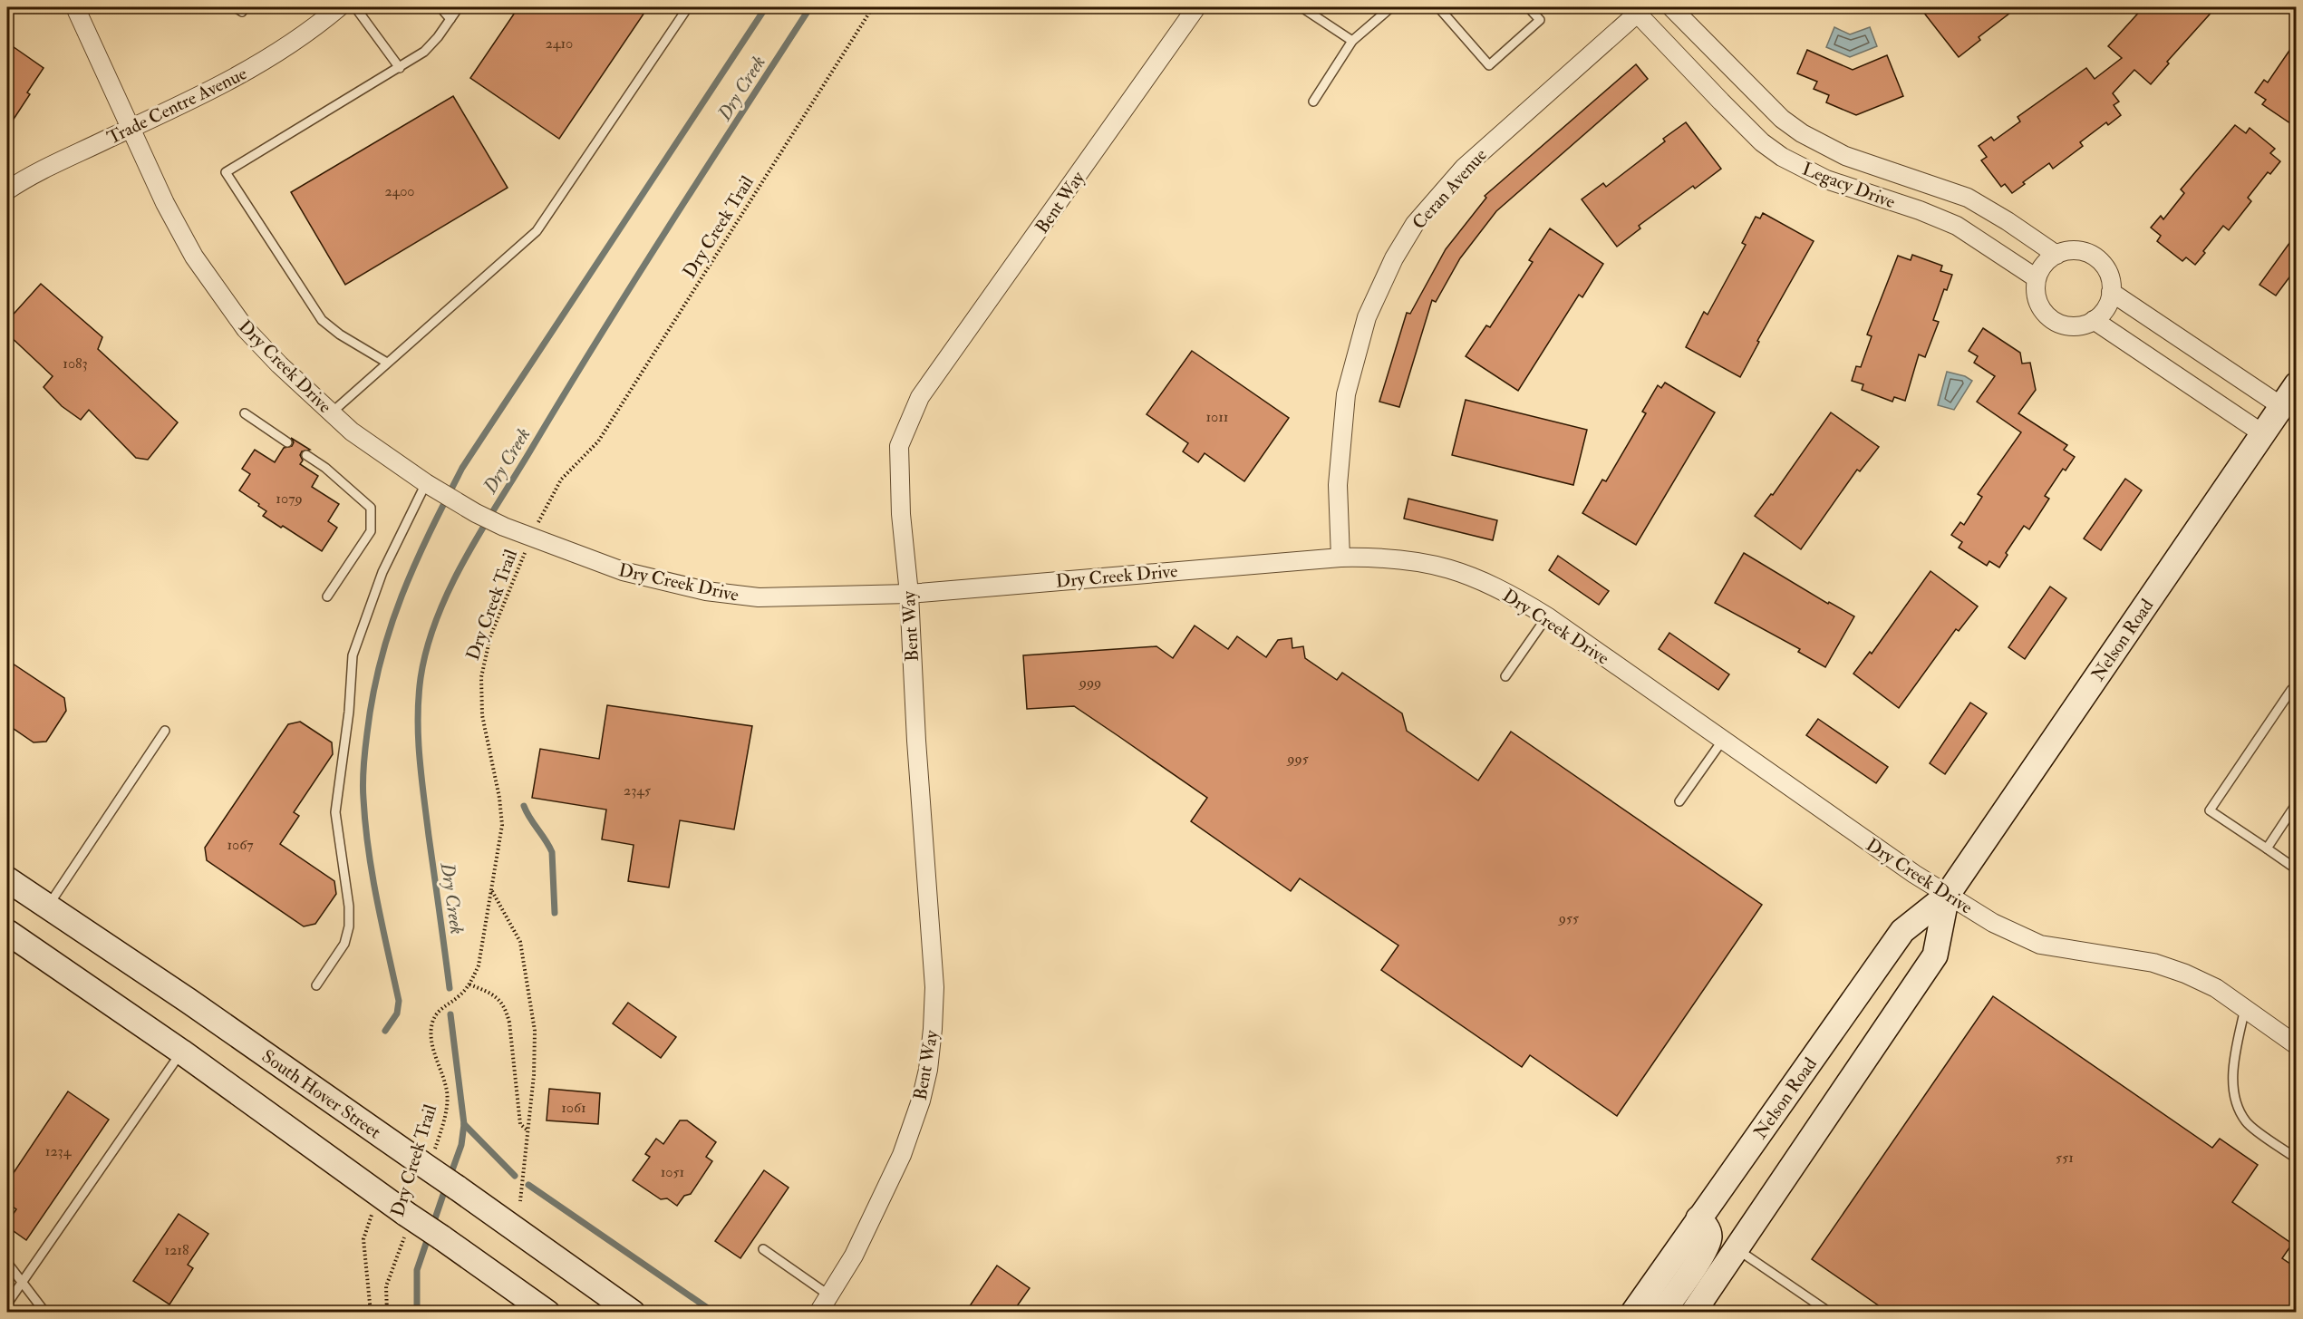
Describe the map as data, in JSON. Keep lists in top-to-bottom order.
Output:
{
  "streets": {
    "main road": ["Nelson Road", "South Hover Street"],
    "street": [
      "Trade Centre Avenue",
      "Legacy Drive",
      "Ceran Avenue",
      "Bent Way",
      "Dry Creek Drive"
    ],
    "path": ["Dry Creek Trail"]
  },
  "crossings": [
    ["Trade Centre Avenue", "Dry Creek Drive"],
    ["Legacy Drive", "Ceran Avenue"],
    ["Ceran Avenue", "Dry Creek Drive"],
    ["Bent Way", "Dry Creek Drive"],
    ["Dry Creek Trail", "Dry Creek Drive"],
    ["Dry Creek Trail", "South Hover Street"],
    ["Dry Creek Drive", "Nelson Road"]
  ],
  "water": ["Dry Creek"],
  "house_numbers": [
    "2410",
    "2400",
    "1083",
    "1011",
    "1079",
    "999",
    "995",
    "2345",
    "1067",
    "955",
    "1061",
    "1234",
    "551",
    "1051",
    "1218"
  ]
}
